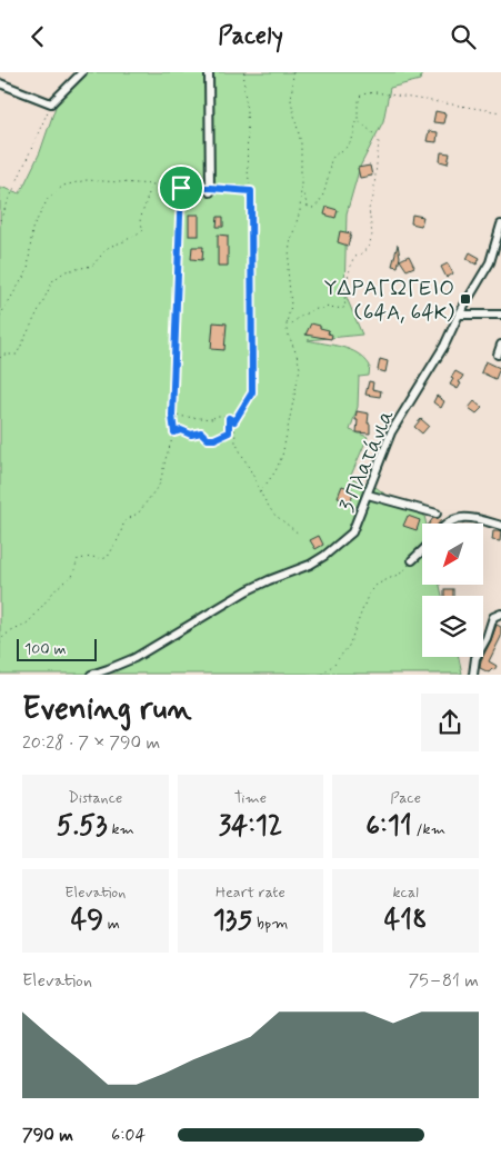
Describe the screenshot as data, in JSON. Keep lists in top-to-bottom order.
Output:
{
  "streets": {
    "street": ["3 Πλατάνια"]
  },
  "places": {
    "transit": ["ΥΔΡΑΓΩΓΕΙΟ (64Α, 64Κ)"]
  },
  "scale_bar": "100 m",
  "north": "bottom left",
  "page": {
    "header": "Pacely",
    "scale": "100 m",
    "heading": ["Evening run", "20:28 · 7 × 790 m"],
    "stats": [
      ["Distance", "5.53 km"],
      ["Time", "34:12"],
      ["Pace", "6:11 /km"],
      ["Elevation", "49 m"],
      ["Heart rate", "135 bpm"],
      ["kcal", "418"]
    ],
    "chart": ["Elevation", "75–81 m"],
    "list": [
      {
        "name": "790 m",
        "note": "6:04"
      }
    ]
  }
}
